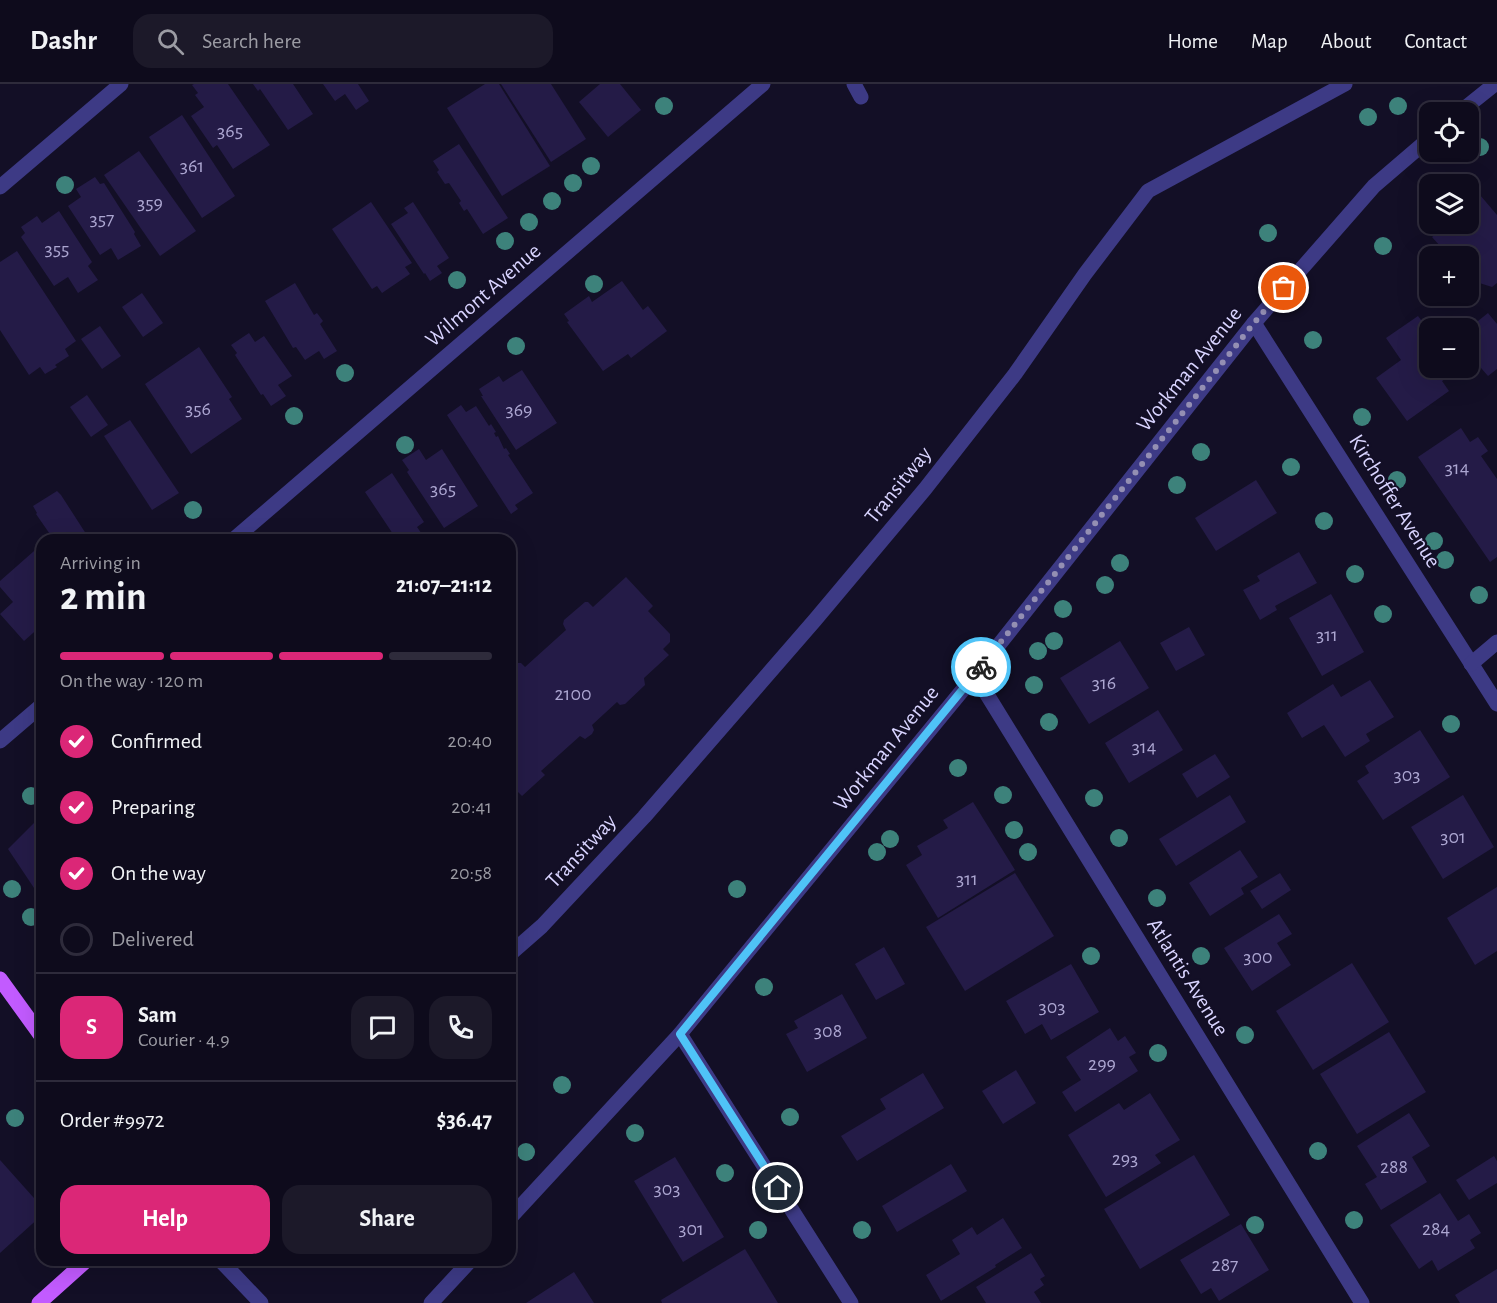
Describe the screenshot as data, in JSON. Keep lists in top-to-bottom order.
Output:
{
  "streets": {
    "street": [
      "Wilmont Avenue",
      "Workman Avenue",
      "Transitway",
      "Kirchoffer Avenue",
      "Atlantis Avenue"
    ]
  },
  "crossings": [
    ["Workman Avenue", "Kirchoffer Avenue"],
    ["Workman Avenue", "Atlantis Avenue"]
  ],
  "house_numbers": [
    "365",
    "361",
    "359",
    "357",
    "355",
    "356",
    "369",
    "314",
    "365",
    "311",
    "316",
    "2100",
    "314",
    "303",
    "301",
    "311",
    "300",
    "303",
    "308",
    "299",
    "293",
    "288",
    "303",
    "301",
    "284",
    "287"
  ],
  "page": {
    "header": "Dashr",
    "search": "Search here",
    "nav": [
      "Home",
      "Map",
      "About",
      "Contact"
    ],
    "map_buttons": ["+", "−"],
    "heading": ["2 min", "Arriving in", "21:07–21:12"],
    "panel": [
      "Sam",
      "Courier · 4.9",
      "Order #9972",
      "$36.47"
    ],
    "bar": "On the way · 120 m",
    "list": [
      ["Confirmed", "20:40"],
      ["Preparing", "20:41"],
      ["On the way", "20:58"],
      "Delivered"
    ],
    "round": "S",
    "buttons": ["Help", "Share"]
  }
}
